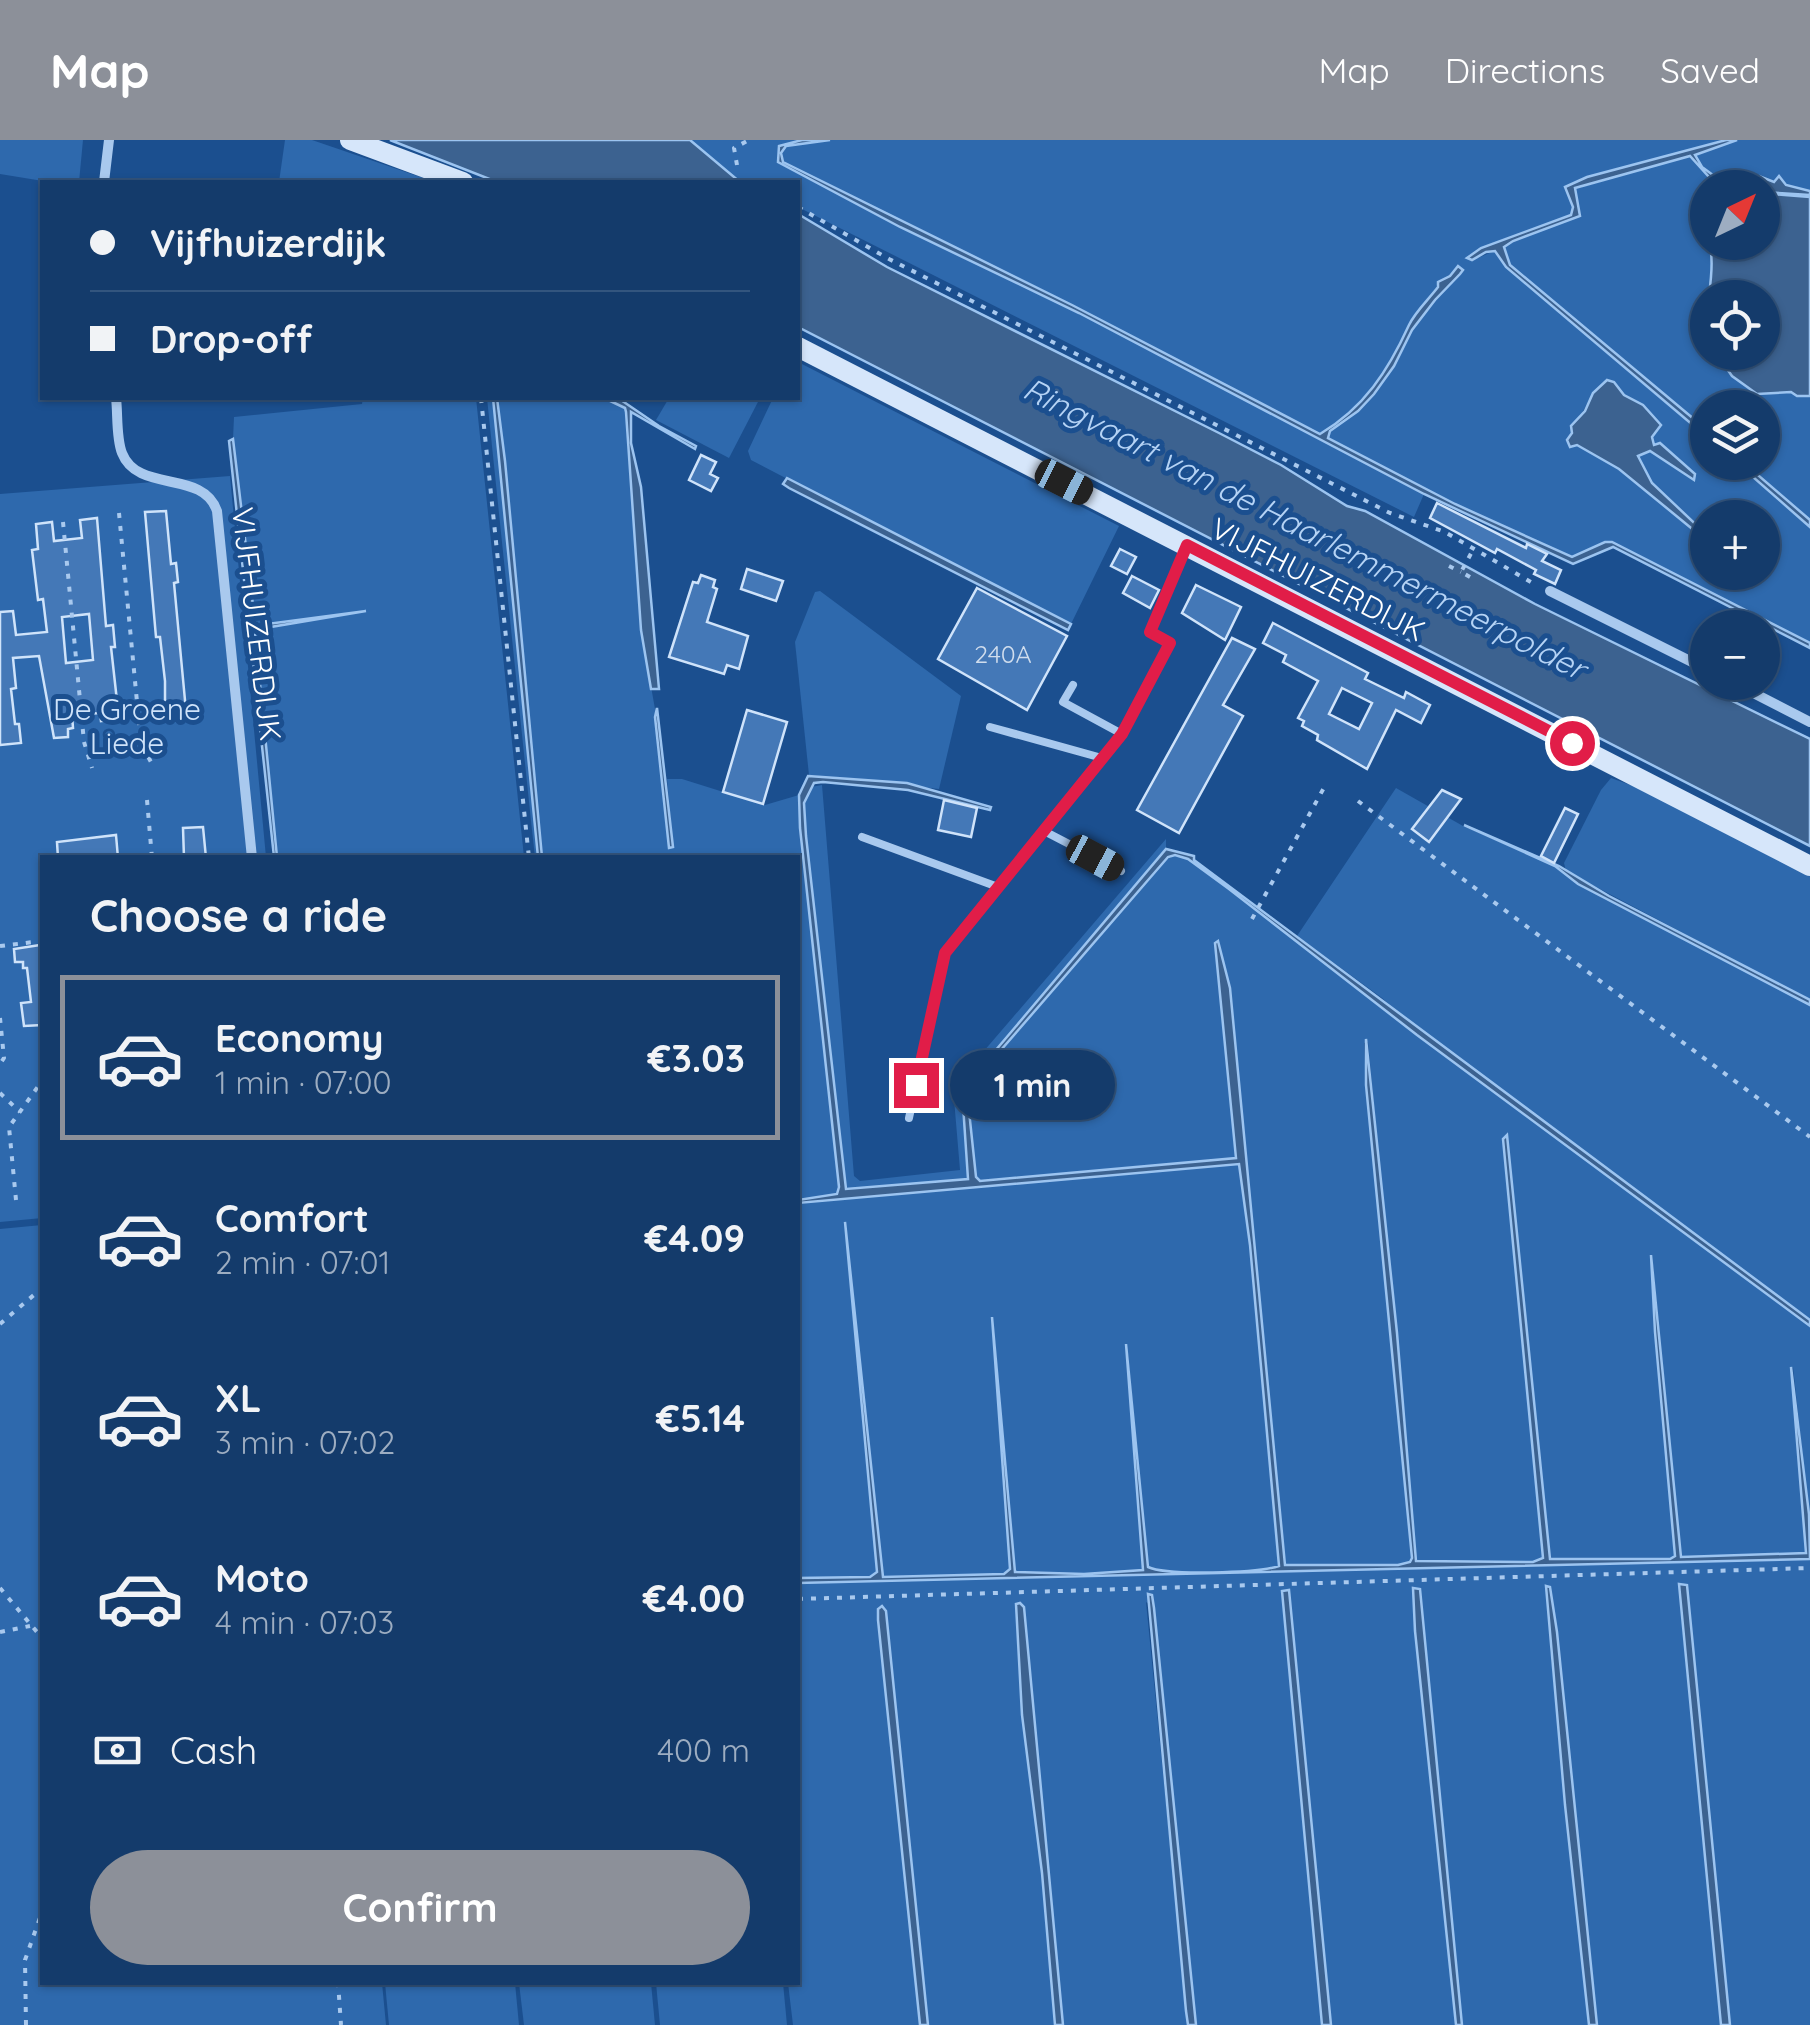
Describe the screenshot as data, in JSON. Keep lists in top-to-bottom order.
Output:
{
  "streets": {
    "street": ["VIJFHUIZERDIJK"]
  },
  "water": ["Ringvaart van de Haarlemmermeerpolder"],
  "parks": ["De Groene Liede"],
  "house_numbers": ["240A"],
  "north": "top right",
  "page": {
    "header": "Map",
    "nav": ["Map", "Directions", "Saved"],
    "map_buttons": ["+", "−"],
    "banner": ["Vijfhuizerdijk", "Drop-off"],
    "heading": "Choose a ride",
    "list": [
      {
        "name": "Economy",
        "note": "1 min · 07:00",
        "value": "€3.03"
      },
      {
        "name": "Comfort",
        "note": "2 min · 07:01",
        "value": "€4.09"
      },
      {
        "name": "XL",
        "note": "3 min · 07:02",
        "value": "€5.14"
      },
      {
        "name": "Moto",
        "note": "4 min · 07:03",
        "value": "€4.00"
      }
    ],
    "bubble": "1 min",
    "pay": ["Cash", "400 m"],
    "buttons": "Confirm"
  }
}
